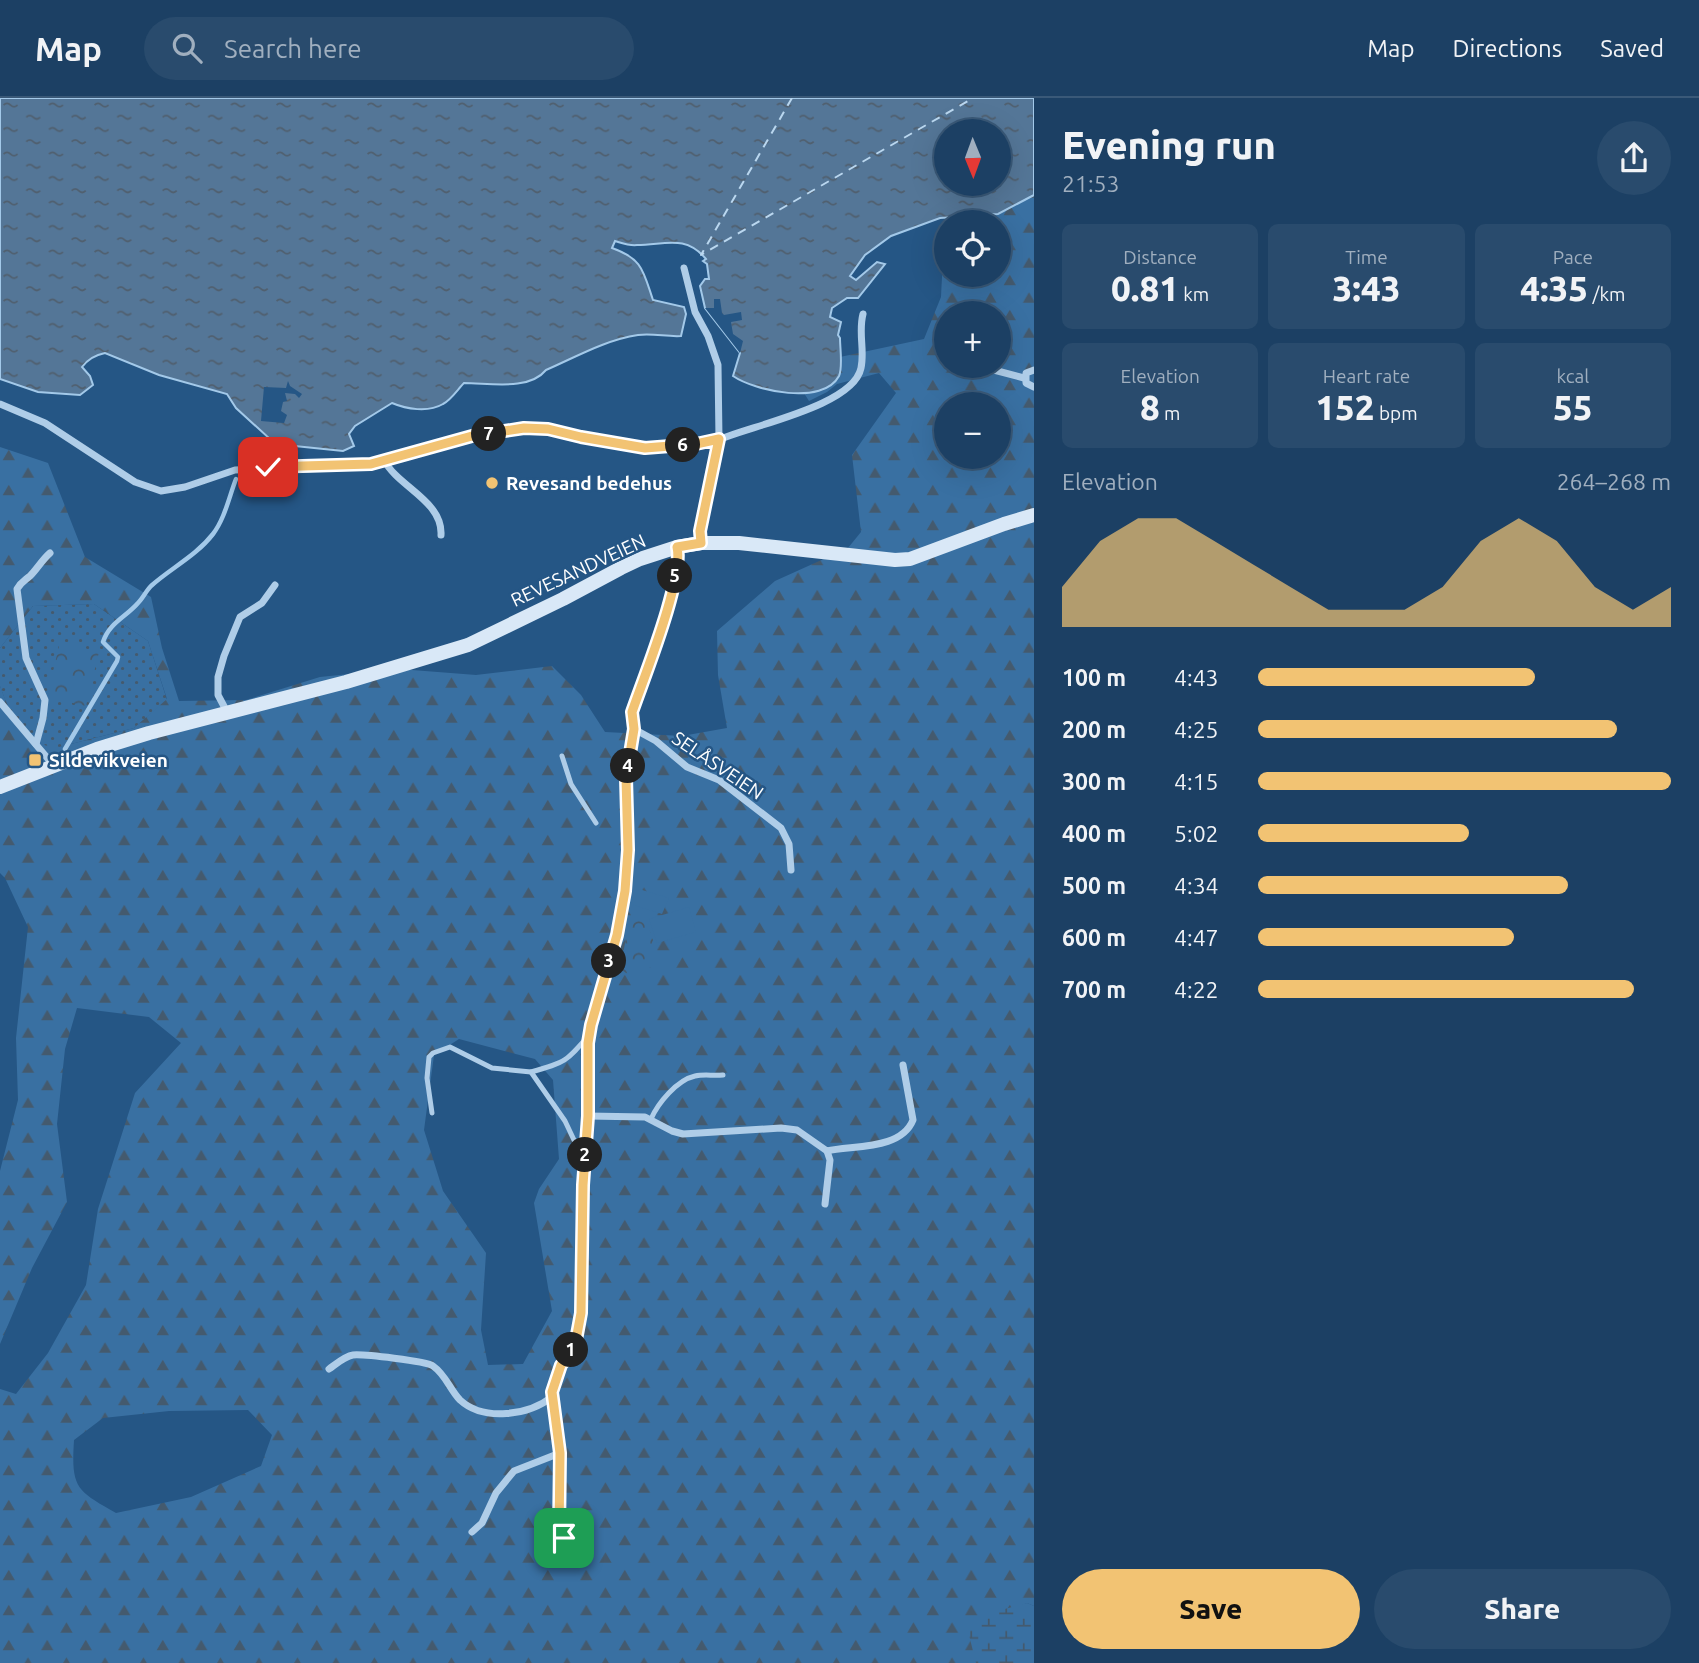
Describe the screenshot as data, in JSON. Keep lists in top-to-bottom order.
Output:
{
  "streets": {
    "main road": ["REVESANDVEIEN"],
    "street": ["SELÅSVEIEN"]
  },
  "places": {
    "other": ["Revesand bedehus"],
    "transit": ["Sildevikveien"]
  },
  "north": "bottom",
  "page": {
    "header": "Map",
    "search": "Search here",
    "nav": ["Map", "Directions", "Saved"],
    "heading": ["Evening run", "21:53"],
    "map_buttons": ["+", "−"],
    "stats": [
      ["Distance", "0.81 km"],
      ["Time", "3:43"],
      ["Pace", "4:35 /km"],
      ["Elevation", "8 m"],
      ["Heart rate", "152 bpm"],
      ["kcal", "55"]
    ],
    "pins": [
      "7",
      "6",
      "5",
      "4",
      "3",
      "2",
      "1"
    ],
    "chart": ["Elevation", "264–268 m"],
    "list": [
      {
        "name": "100 m",
        "note": "4:43"
      },
      {
        "name": "200 m",
        "note": "4:25"
      },
      {
        "name": "300 m",
        "note": "4:15"
      },
      {
        "name": "400 m",
        "note": "5:02"
      },
      {
        "name": "500 m",
        "note": "4:34"
      },
      {
        "name": "600 m",
        "note": "4:47"
      },
      {
        "name": "700 m",
        "note": "4:22"
      }
    ],
    "buttons": ["Save", "Share"]
  }
}
